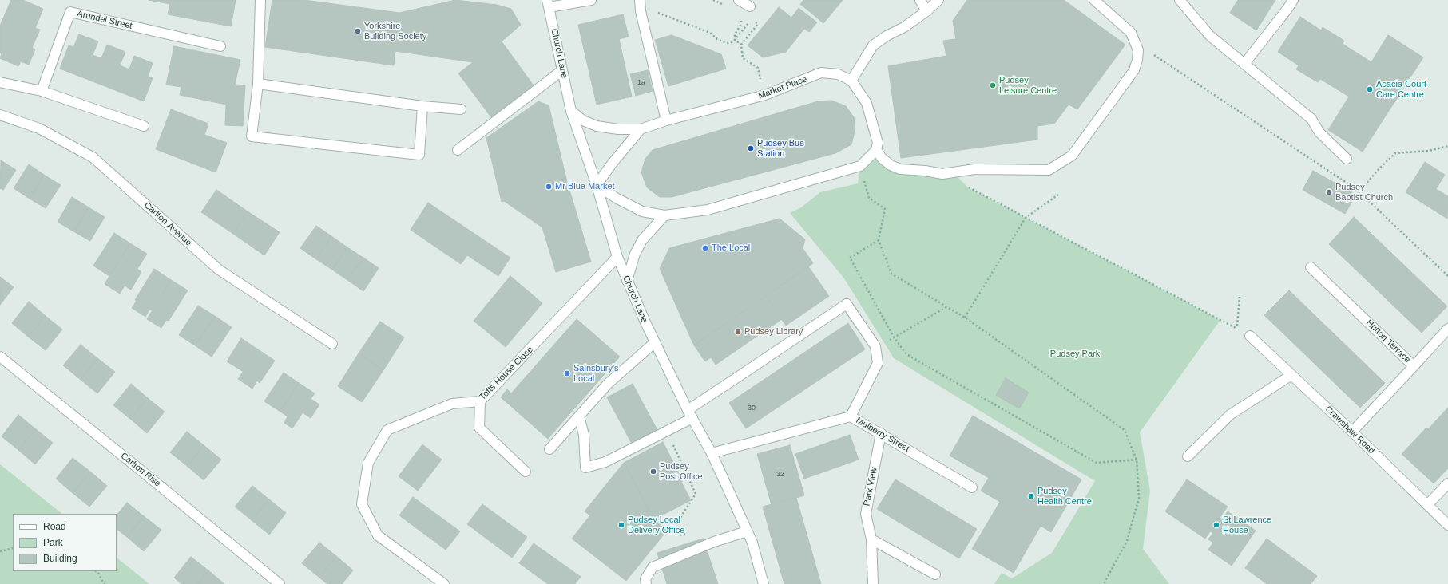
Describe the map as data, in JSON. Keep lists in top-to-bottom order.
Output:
{
  "streets": {
    "street": [
      "Arundel Street",
      "Church Lane",
      "Market Place",
      "Carlton Avenue",
      "Hutton Terrace",
      "Tofts House Close",
      "Crawshaw Road",
      "Mulberry Street",
      "Carlton Rise",
      "Park View"
    ]
  },
  "crossings": [
    ["Church Lane", "Market Place"],
    ["Church Lane", "Tofts House Close"],
    ["Church Lane", "Mulberry Street"],
    ["Hutton Terrace", "Crawshaw Road"],
    ["Mulberry Street", "Park View"]
  ],
  "parks": ["Pudsey Park"],
  "places": [
    "Yorkshire Building Society",
    "Pudsey Leisure Centre",
    "Acacia Court Care Centre",
    "Pudsey Bus Station",
    "Mr Blue Market",
    "Pudsey Baptist Church",
    "The Local",
    "Pudsey Library",
    "Sainsbury's Local",
    "Pudsey Post Office",
    "Pudsey Health Centre",
    "Pudsey Local Delivery Office",
    "St Lawrence House"
  ],
  "house_numbers": ["1a", "30", "32"],
  "legend": ["Road", "Park", "Building"]
}
